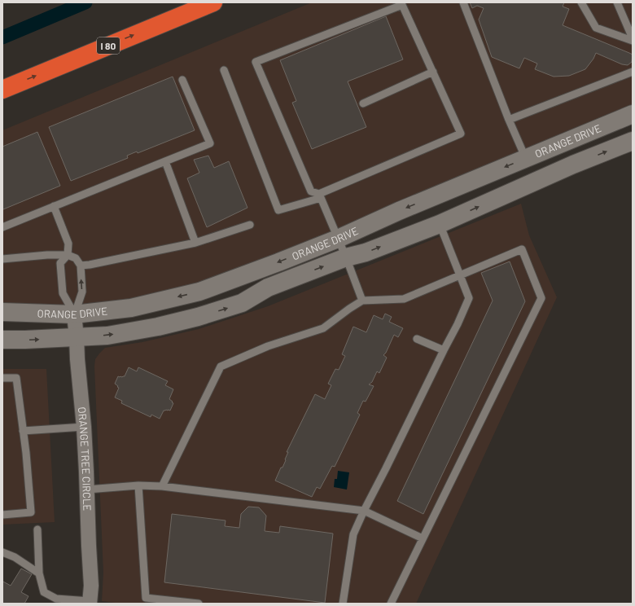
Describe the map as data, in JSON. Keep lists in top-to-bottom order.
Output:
{
  "streets": {
    "highway": ["I 80"],
    "street": ["ORANGE DRIVE", "ORANGE TREE CIRCLE"]
  },
  "crossings": [
    ["ORANGE DRIVE", "ORANGE TREE CIRCLE"]
  ]
}
